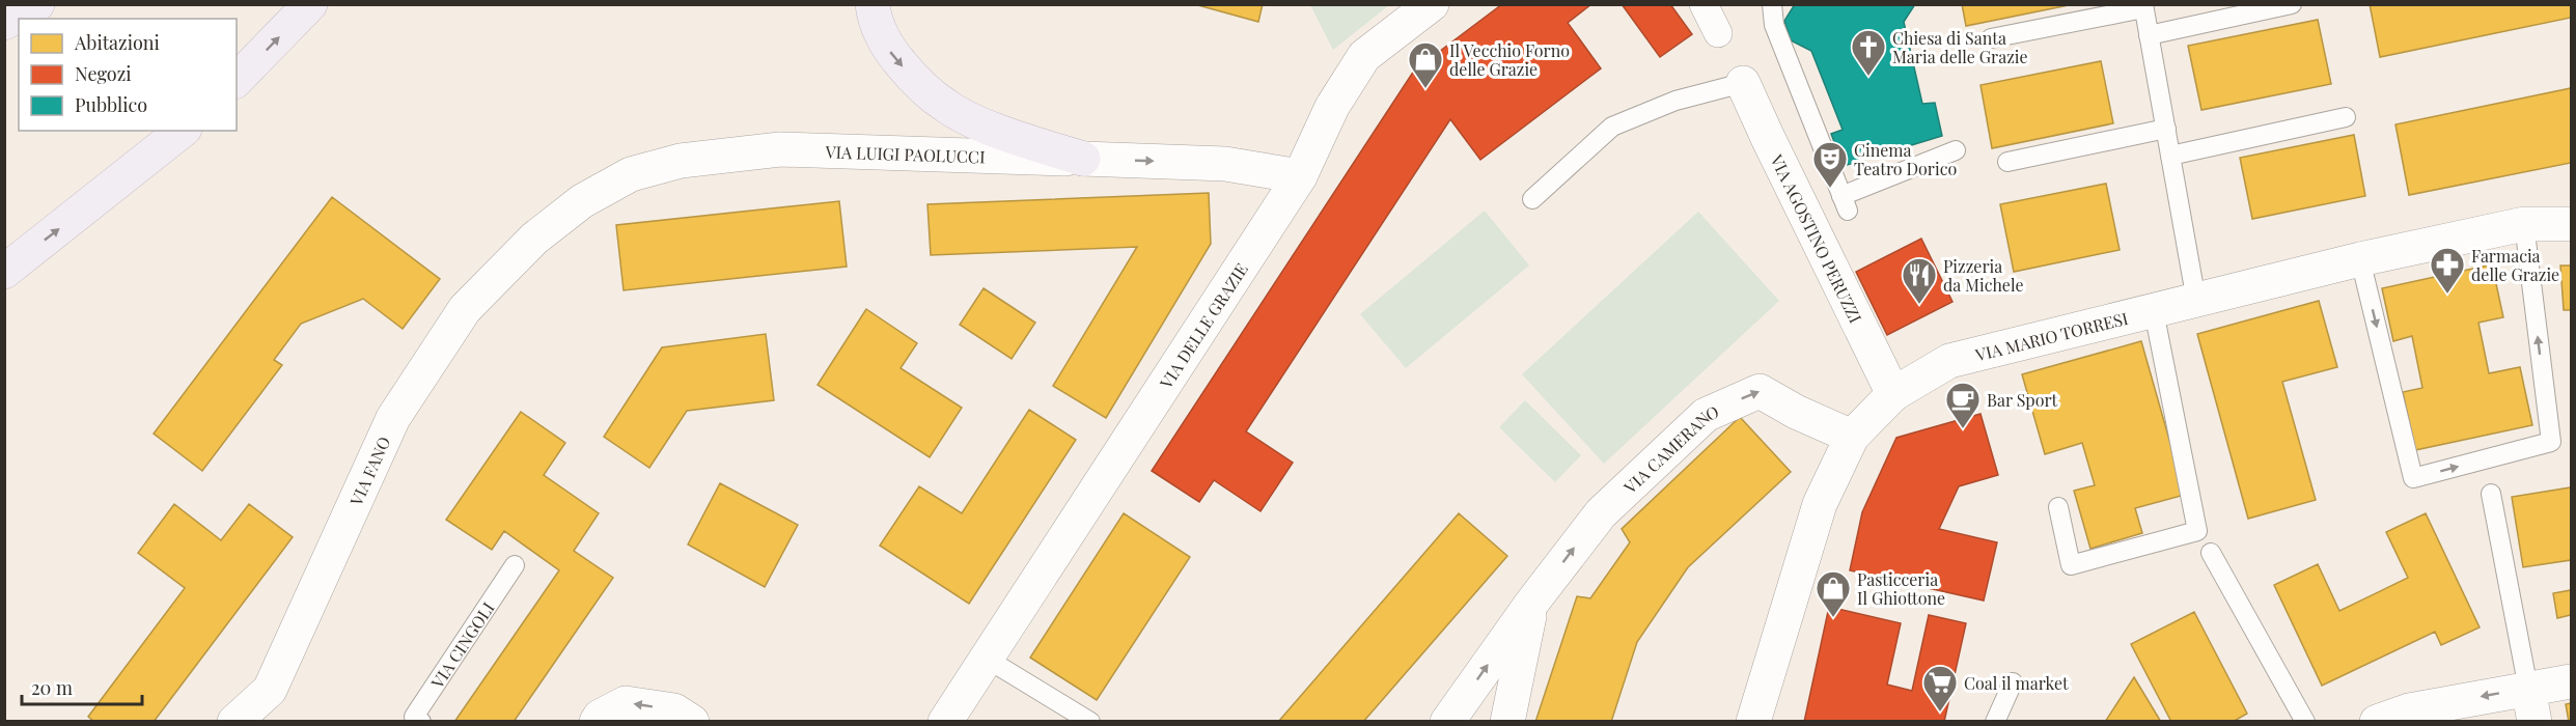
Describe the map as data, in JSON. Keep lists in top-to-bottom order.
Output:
{
  "streets": {
    "street": [
      "VIA LUIGI PAOLUCCI",
      "VIA AGOSTINO PERUZZI",
      "VIA DELLE GRAZIE",
      "VIA MARIO TORRESI",
      "VIA CAMERANO",
      "VIA FANO"
    ],
    "lane": ["VIA CINGOLI"]
  },
  "crossings": [
    ["VIA LUIGI PAOLUCCI", "VIA DELLE GRAZIE"],
    ["VIA LUIGI PAOLUCCI", "VIA FANO"],
    ["VIA AGOSTINO PERUZZI", "VIA MARIO TORRESI"],
    ["VIA MARIO TORRESI", "VIA CAMERANO"]
  ],
  "one_way": ["VIA CAMERANO"],
  "places": {
    "church": ["Chiesa di Santa Maria delle Grazie"],
    "shop": ["Il Vecchio Forno delle Grazie", "Pasticceria Il Ghiottone"],
    "theatre": ["Cinema Teatro Dorico"],
    "pharmacy": ["Farmacia delle Grazie"],
    "restaurant": ["Pizzeria da Michele"],
    "cafe": ["Bar Sport"],
    "supermarket": ["Coal il market"]
  },
  "legend": ["Abitazioni", "Negozi", "Pubblico"],
  "scale_bar": "20 m"
}
